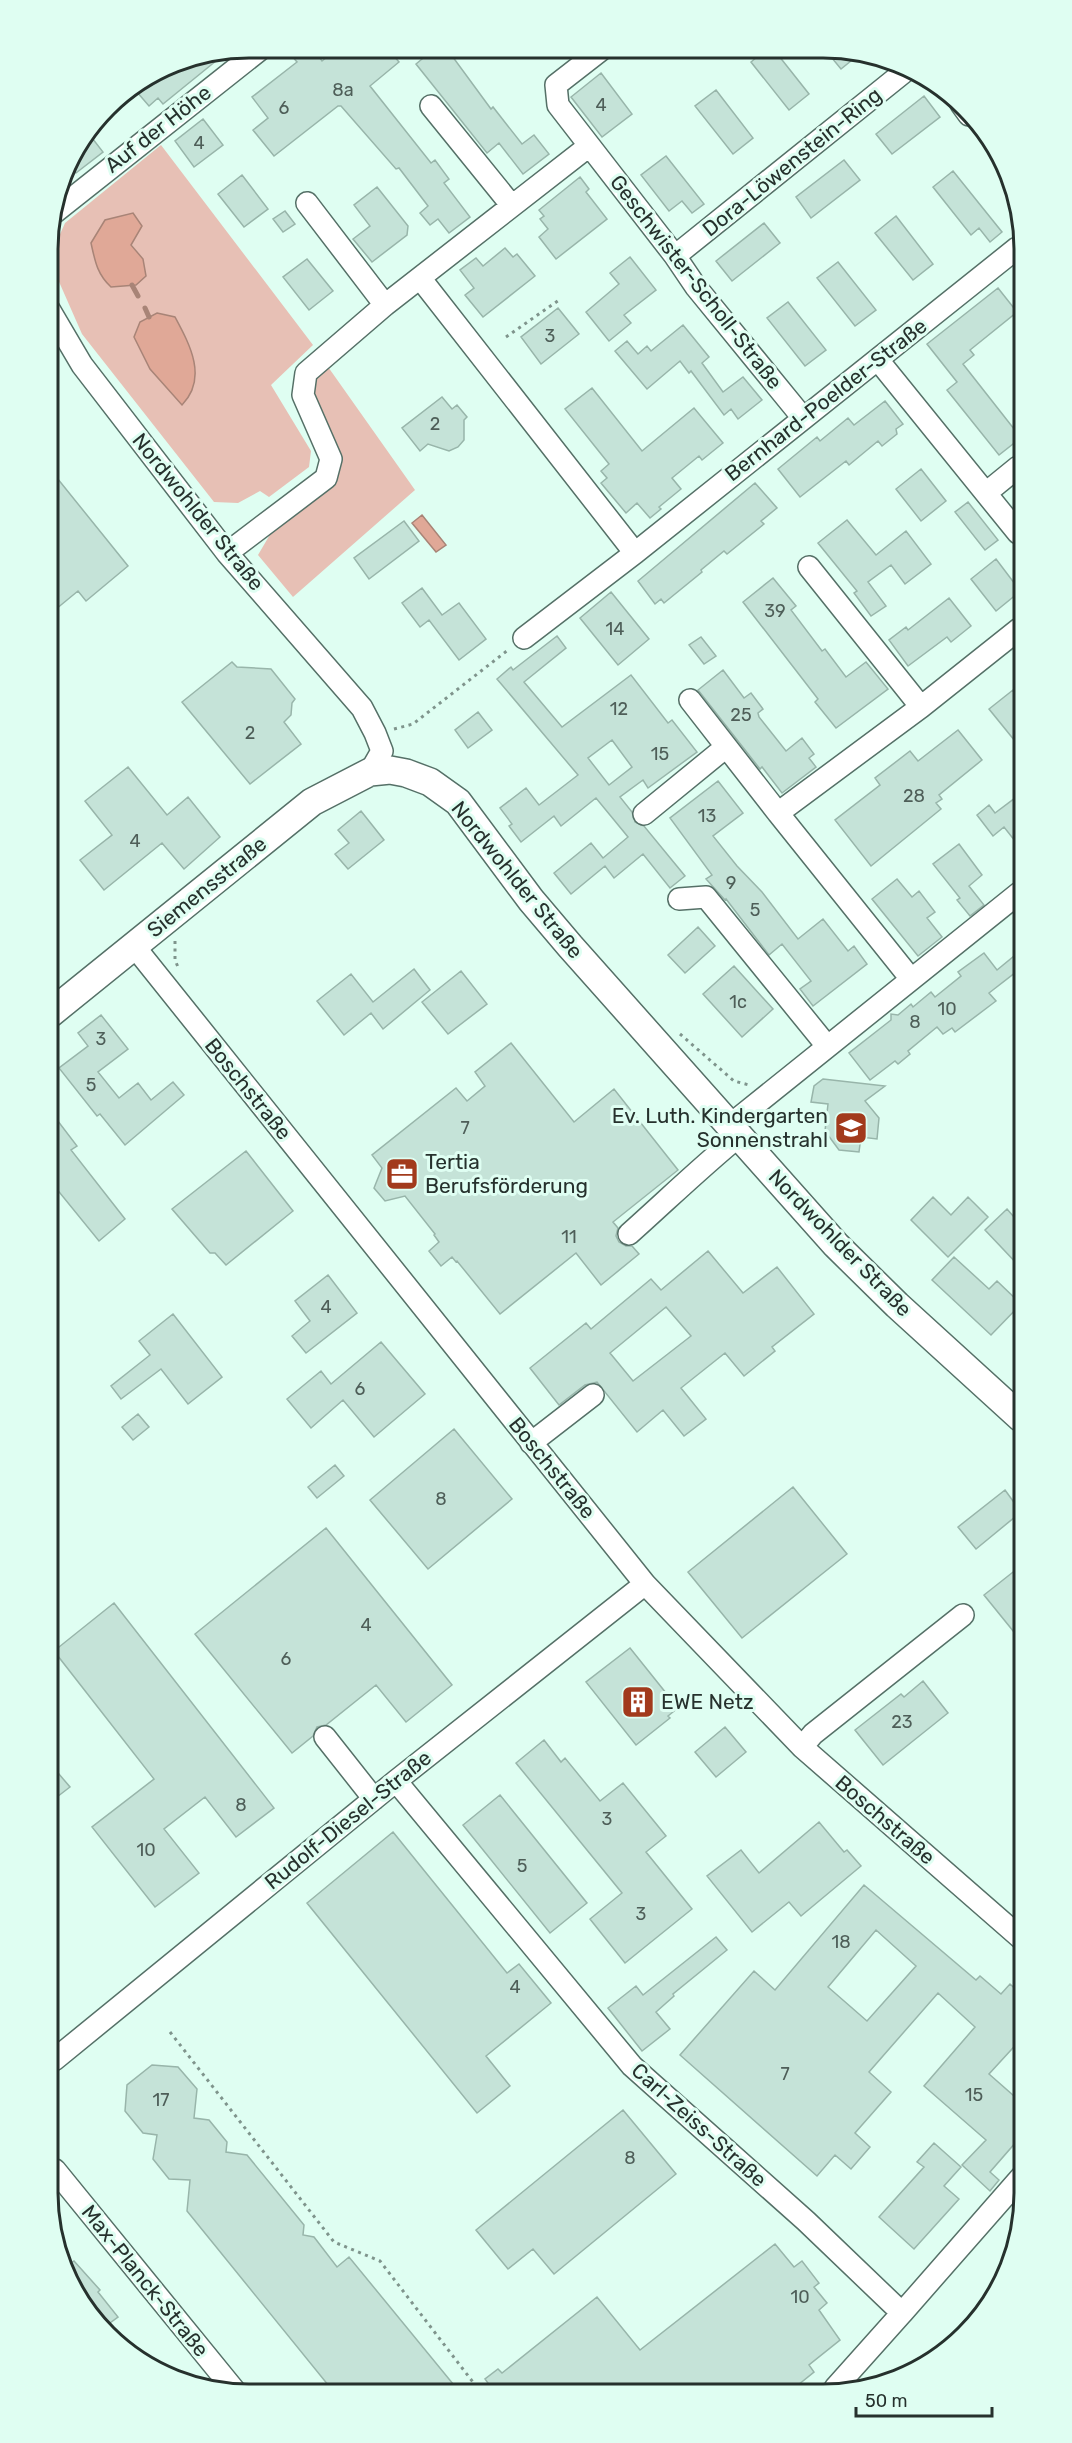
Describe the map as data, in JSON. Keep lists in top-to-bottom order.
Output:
{
  "streets": {
    "main road": ["Nordwohlder Straße", "Siemensstraße"],
    "street": [
      "Auf der Höhe",
      "Dora-Löwenstein-Ring",
      "Geschwister-Scholl-Straße",
      "Bernhard-Poelder-Straße",
      "Boschstraße",
      "Rudolf-Diesel-Straße",
      "Carl-Zeiss-Straße",
      "Max-Planck-Straße"
    ]
  },
  "crossings": [
    ["Dora-Löwenstein-Ring", "Geschwister-Scholl-Straße"],
    ["Geschwister-Scholl-Straße", "Bernhard-Poelder-Straße"],
    ["Nordwohlder Straße", "Siemensstraße"],
    ["Siemensstraße", "Boschstraße"],
    ["Boschstraße", "Rudolf-Diesel-Straße"],
    ["Rudolf-Diesel-Straße", "Carl-Zeiss-Straße"]
  ],
  "places": {
    "school or university": ["Ev. Luth. Kindergarten Sonnenstrahl"],
    "office": ["Tertia Berufsförderung"],
    "building": ["EWE Netz"]
  },
  "house_numbers": [
    "8a",
    "4",
    "6",
    "4",
    "3",
    "2",
    "39",
    "14",
    "12",
    "25",
    "2",
    "15",
    "28",
    "13",
    "4",
    "9",
    "5",
    "1c",
    "10",
    "8",
    "3",
    "5",
    "7",
    "11",
    "4",
    "6",
    "8",
    "4",
    "6",
    "23",
    "8",
    "3",
    "10",
    "5",
    "3",
    "18",
    "4",
    "7",
    "15",
    "17",
    "8",
    "10"
  ],
  "scale_bar": "50 m"
}
